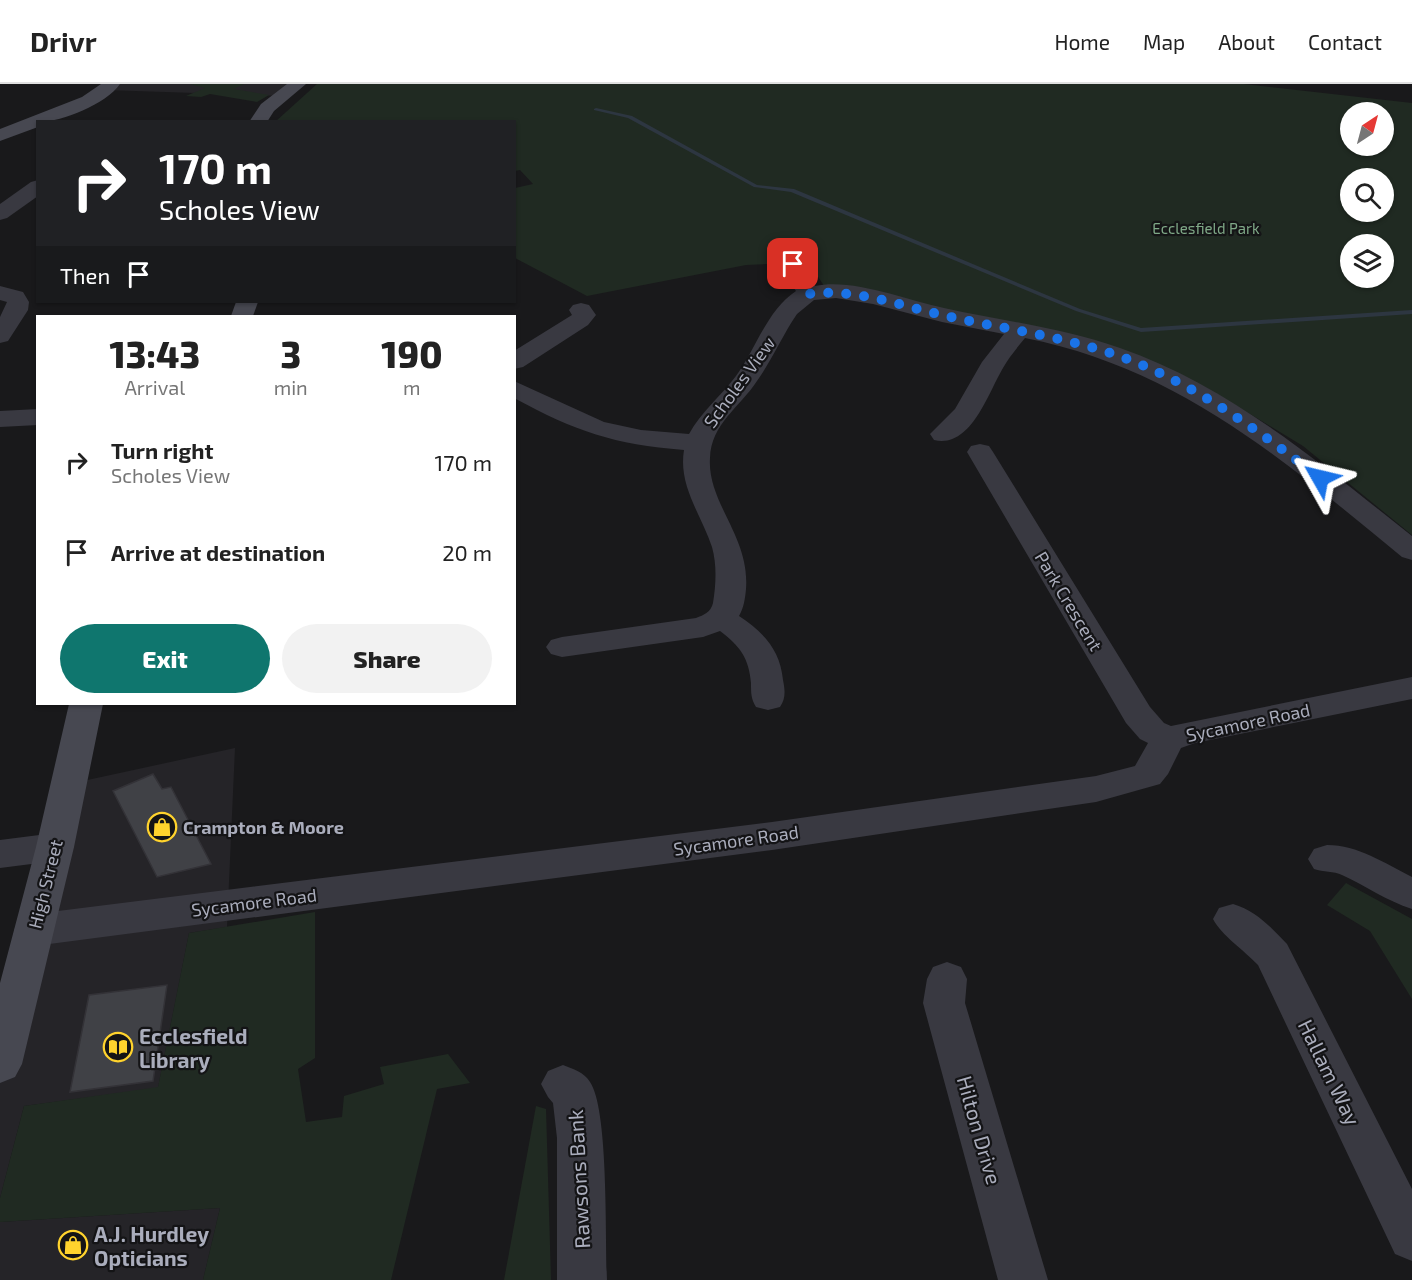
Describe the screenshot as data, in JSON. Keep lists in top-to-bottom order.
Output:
{
  "streets": {
    "street": [
      "Scholes View",
      "Park Crescent",
      "Sycamore Road",
      "High Street",
      "Hallam Way",
      "Hilton Drive",
      "Rawsons Bank"
    ]
  },
  "crossings": [
    ["Park Crescent", "Sycamore Road"],
    ["Sycamore Road", "High Street"]
  ],
  "parks": ["Ecclesfield Park"],
  "places": {
    "shop": ["Crampton & Moore", "A.J. Hurdley Opticians"],
    "library": ["Ecclesfield Library"]
  },
  "north": "top right",
  "page": {
    "header": "Drivr",
    "nav": [
      "Home",
      "Map",
      "About",
      "Contact"
    ],
    "turn": ["170 m", "Scholes View"],
    "then": "Then",
    "eta": [
      "13:43",
      "Arrival",
      "3",
      "min",
      "190",
      "m"
    ],
    "list": [
      {
        "name": "Turn right",
        "note": "Scholes View",
        "value": "170 m"
      },
      {
        "name": "Arrive at destination",
        "value": "20 m"
      }
    ],
    "buttons": ["Exit", "Share"]
  }
}
